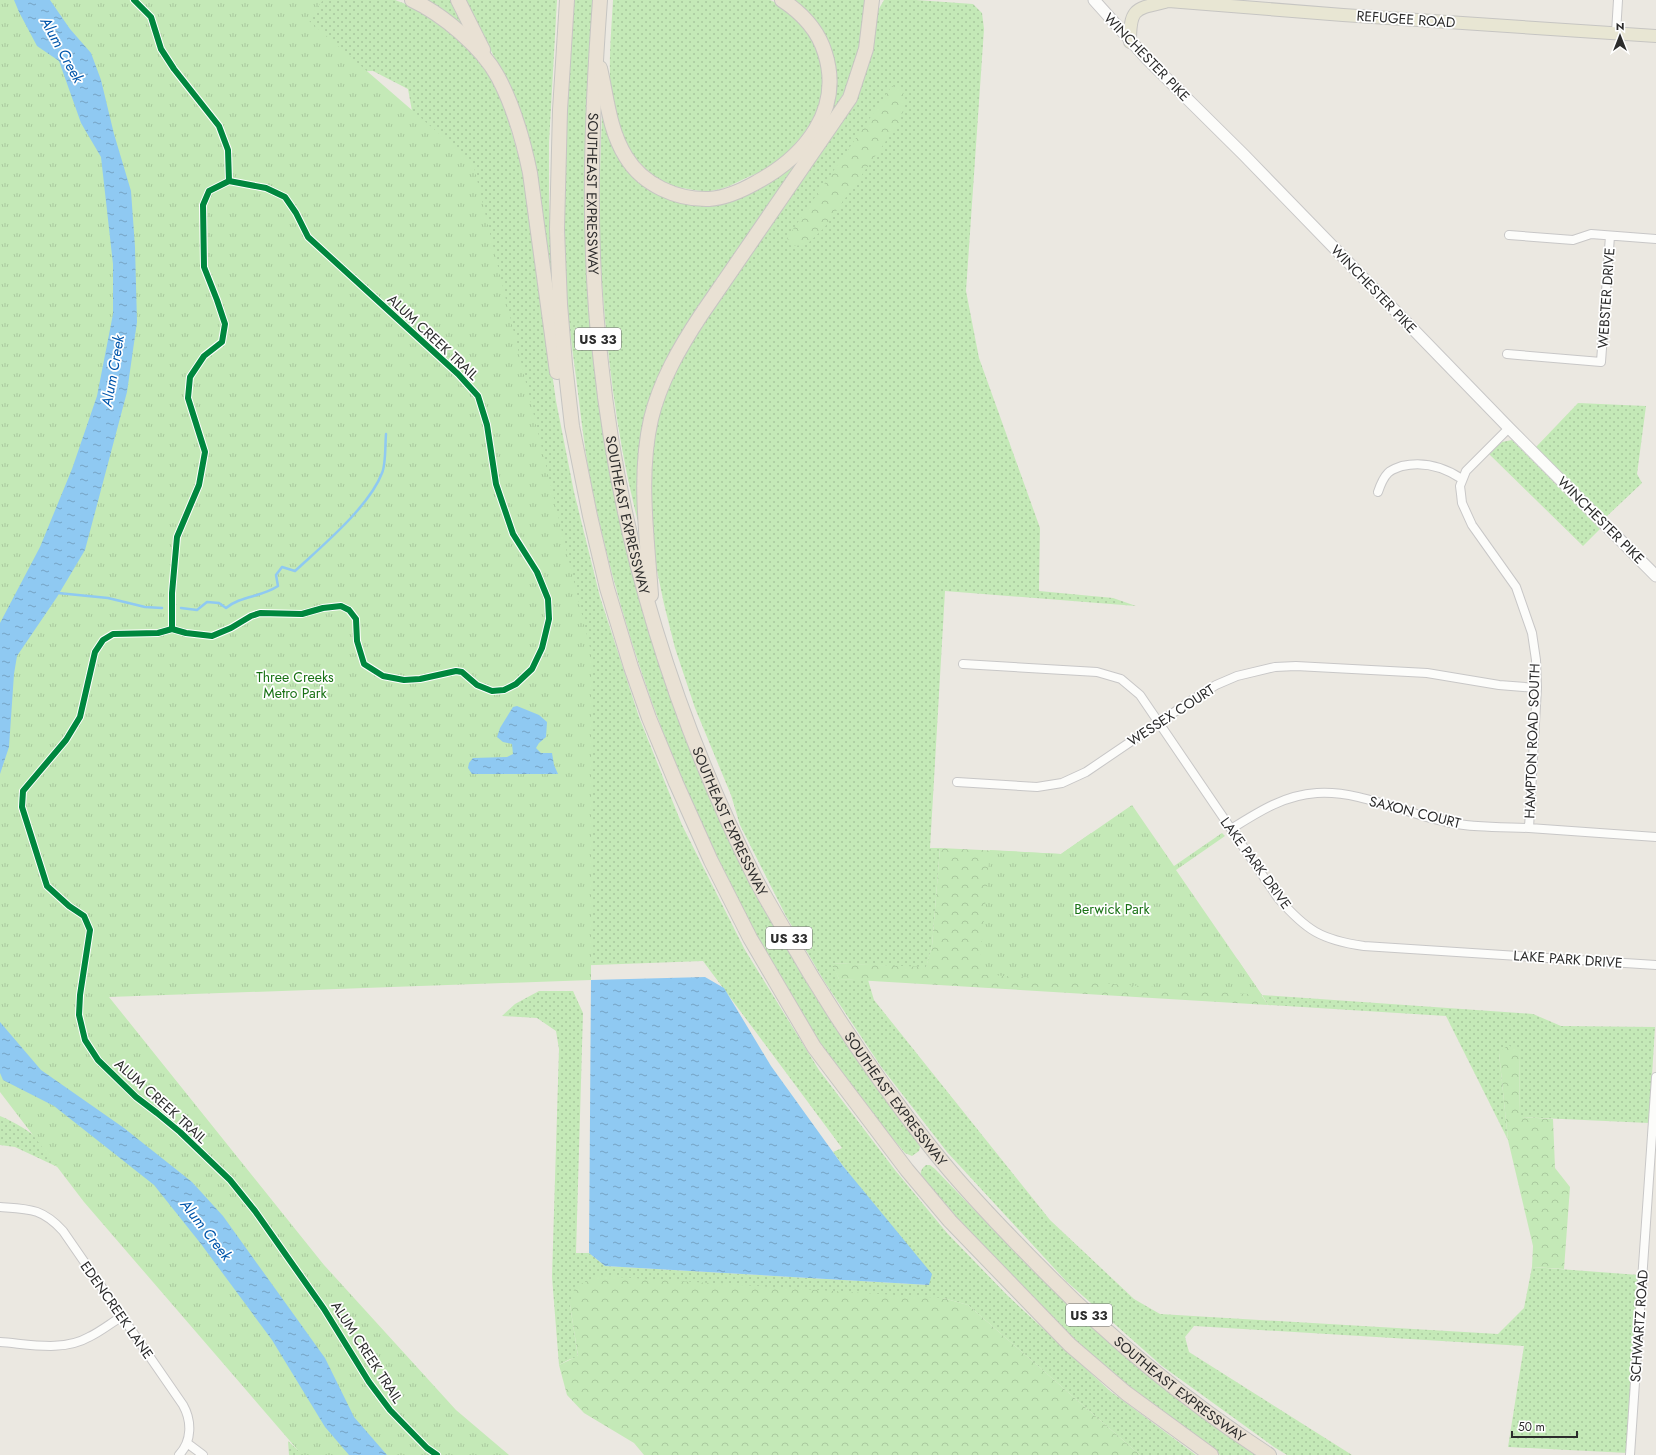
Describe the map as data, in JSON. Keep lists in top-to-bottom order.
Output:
{
  "streets": {
    "highway": ["SOUTHEAST EXPRESSWAY", "US 33"],
    "main road": ["REFUGEE ROAD", "WINCHESTER PIKE"],
    "street": [
      "WEBSTER DRIVE",
      "WESSEX COURT",
      "HAMPTON ROAD SOUTH",
      "SAXON COURT",
      "LAKE PARK DRIVE",
      "EDENCREEK LANE",
      "SCHWARTZ ROAD"
    ],
    "cycle path": ["ALUM CREEK TRAIL"]
  },
  "crossings": [
    ["WINCHESTER PIKE", "HAMPTON ROAD SOUTH"],
    ["WESSEX COURT", "HAMPTON ROAD SOUTH"],
    ["WESSEX COURT", "LAKE PARK DRIVE"],
    ["HAMPTON ROAD SOUTH", "SAXON COURT"],
    ["SAXON COURT", "LAKE PARK DRIVE"]
  ],
  "water": ["Alum Creek"],
  "parks": ["Three Creeks Metro Park", "Berwick Park"],
  "scale_bar": "50 m",
  "north": "top"
}
